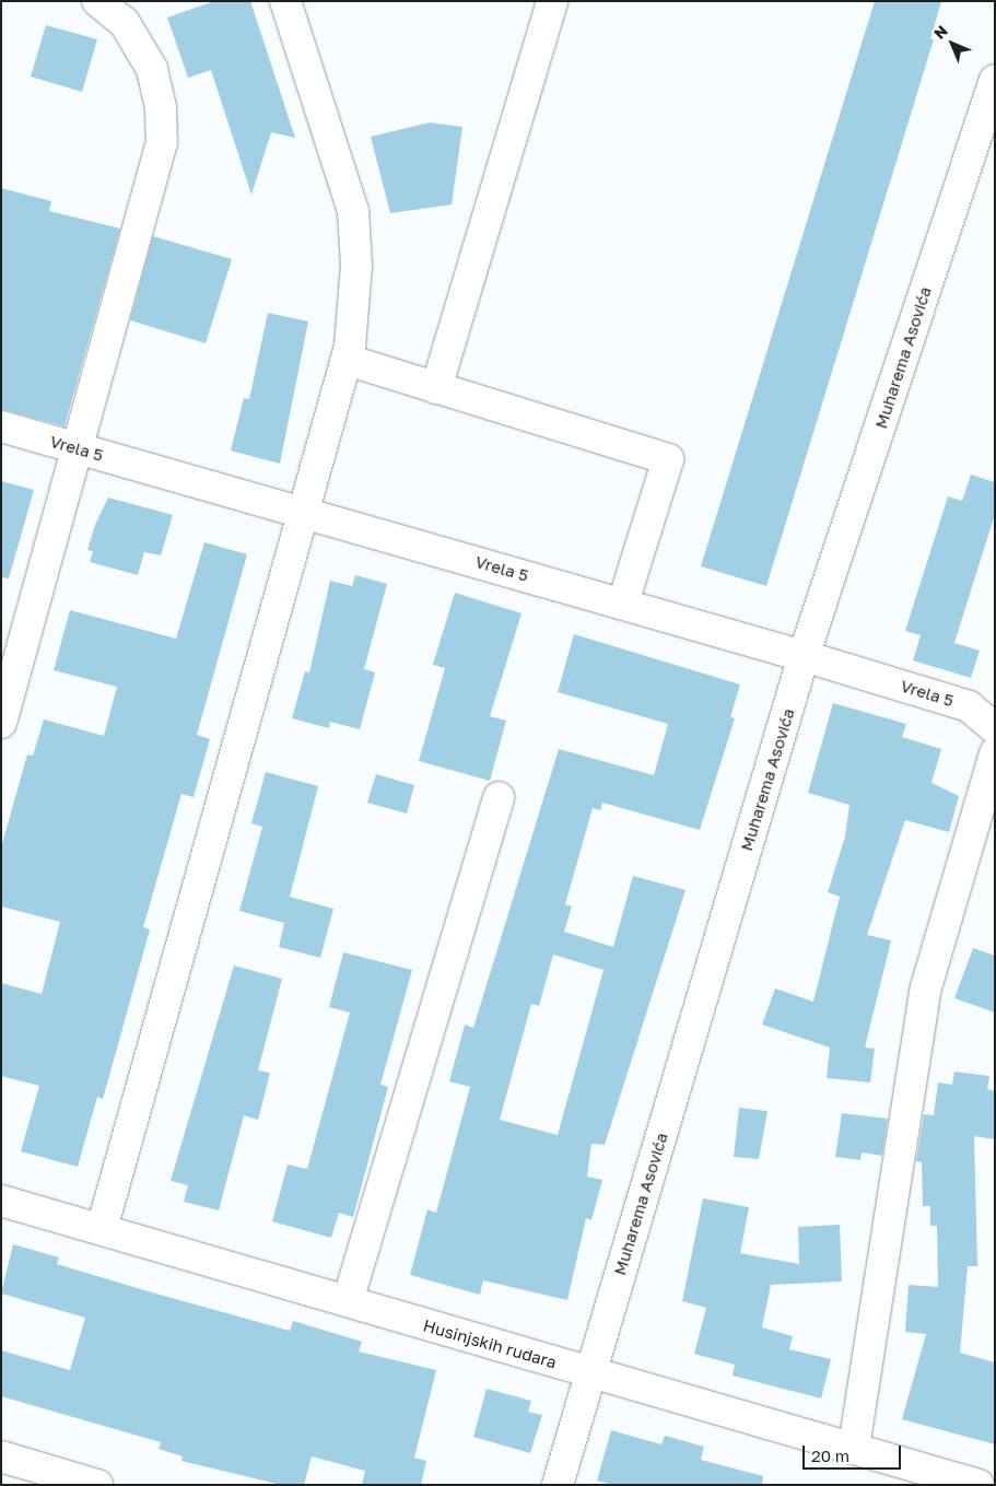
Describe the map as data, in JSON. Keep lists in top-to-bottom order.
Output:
{
  "streets": {
    "street": ["Muharema Asovića", "Vrela 5", "Husinjskih rudara"]
  },
  "crossings": [
    ["Muharema Asovića", "Vrela 5"],
    ["Muharema Asovića", "Husinjskih rudara"]
  ],
  "scale_bar": "20 m",
  "north": "top left"
}
